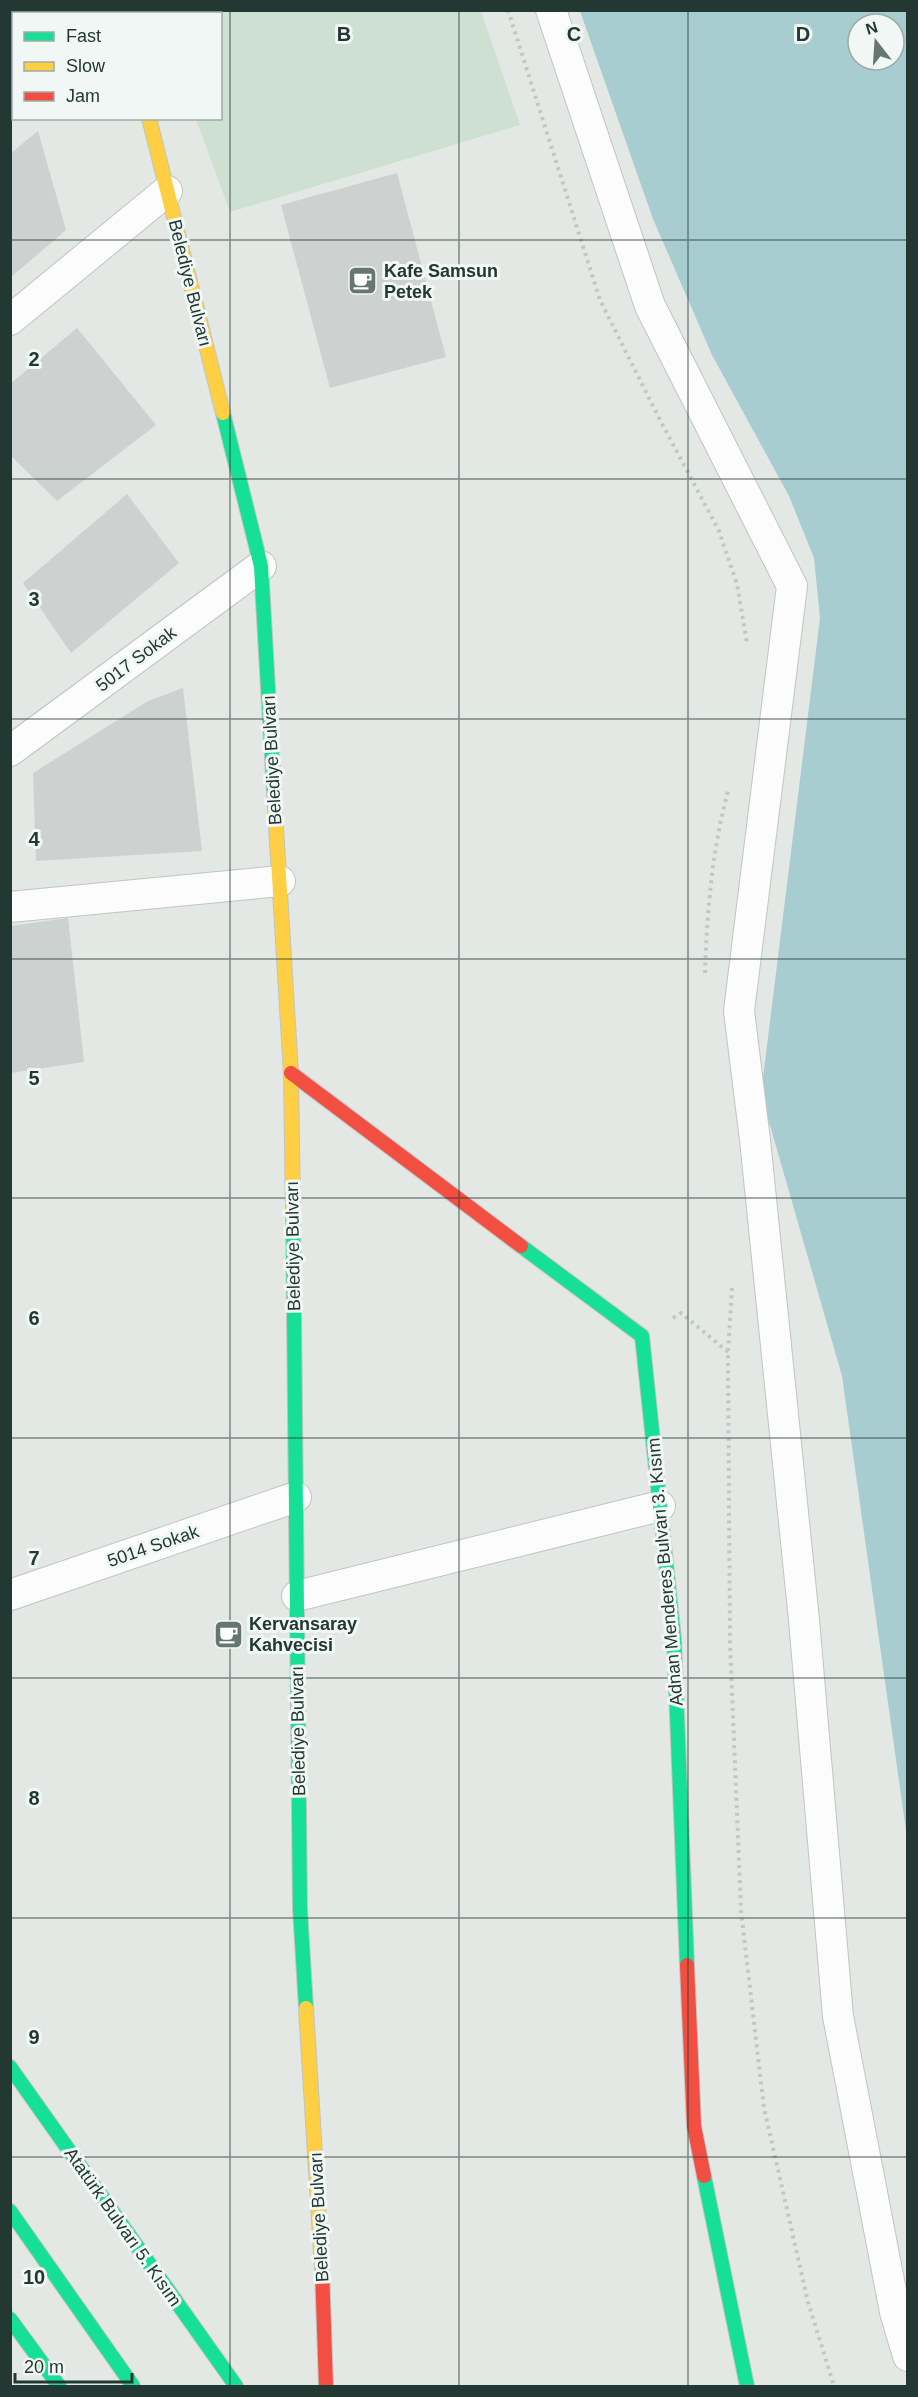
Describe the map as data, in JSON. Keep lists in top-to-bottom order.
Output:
{
  "streets": {
    "main road": ["Belediye Bulvarı", "Adnan Menderes Bulvarı 3. Kısım", "Atatürk Bulvarı 5. Kısım"],
    "street": ["5017 Sokak", "5014 Sokak"]
  },
  "crossings": [
    ["Belediye Bulvarı", "5017 Sokak"],
    ["Belediye Bulvarı", "5014 Sokak"]
  ],
  "places": {
    "cafe": ["Kafe Samsun Petek", "Kervansaray Kahvecisi"]
  },
  "legend": ["Fast", "Slow", "Jam"],
  "scale_bar": "20 m",
  "north": "top",
  "grid": {
    "columns": ["B", "C", "D"],
    "rows": [
      "2",
      "3",
      "4",
      "5",
      "6",
      "7",
      "8",
      "9",
      "10"
    ]
  }
}
